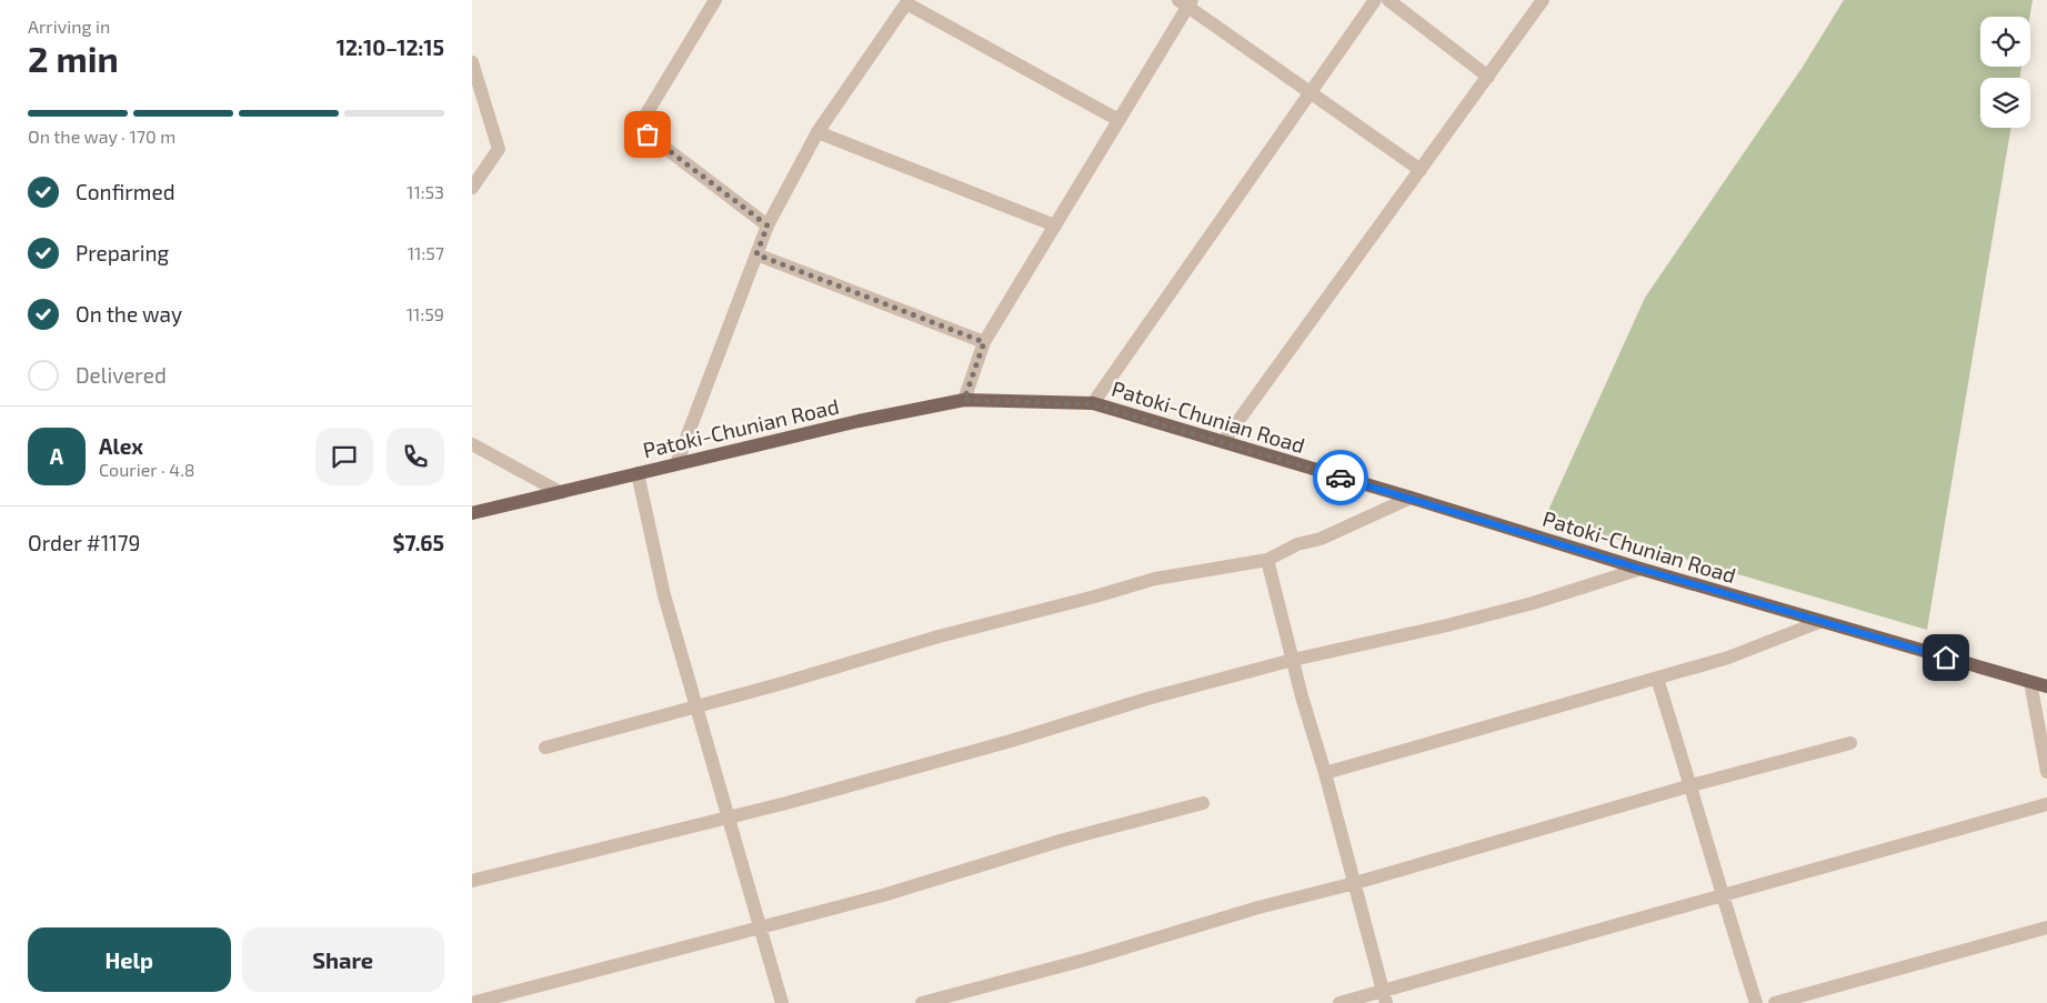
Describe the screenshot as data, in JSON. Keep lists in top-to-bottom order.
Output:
{
  "streets": {
    "main road": ["Patoki-Chunian Road"]
  },
  "page": {
    "heading": ["2 min", "Arriving in", "12:10–12:15"],
    "panel": [
      "Alex",
      "Courier · 4.8",
      "Order #1179",
      "$7.65"
    ],
    "bar": "On the way · 170 m",
    "list": [
      ["Confirmed", "11:53"],
      ["Preparing", "11:57"],
      ["On the way", "11:59"],
      "Delivered"
    ],
    "round": "A",
    "buttons": ["Help", "Share"]
  }
}
